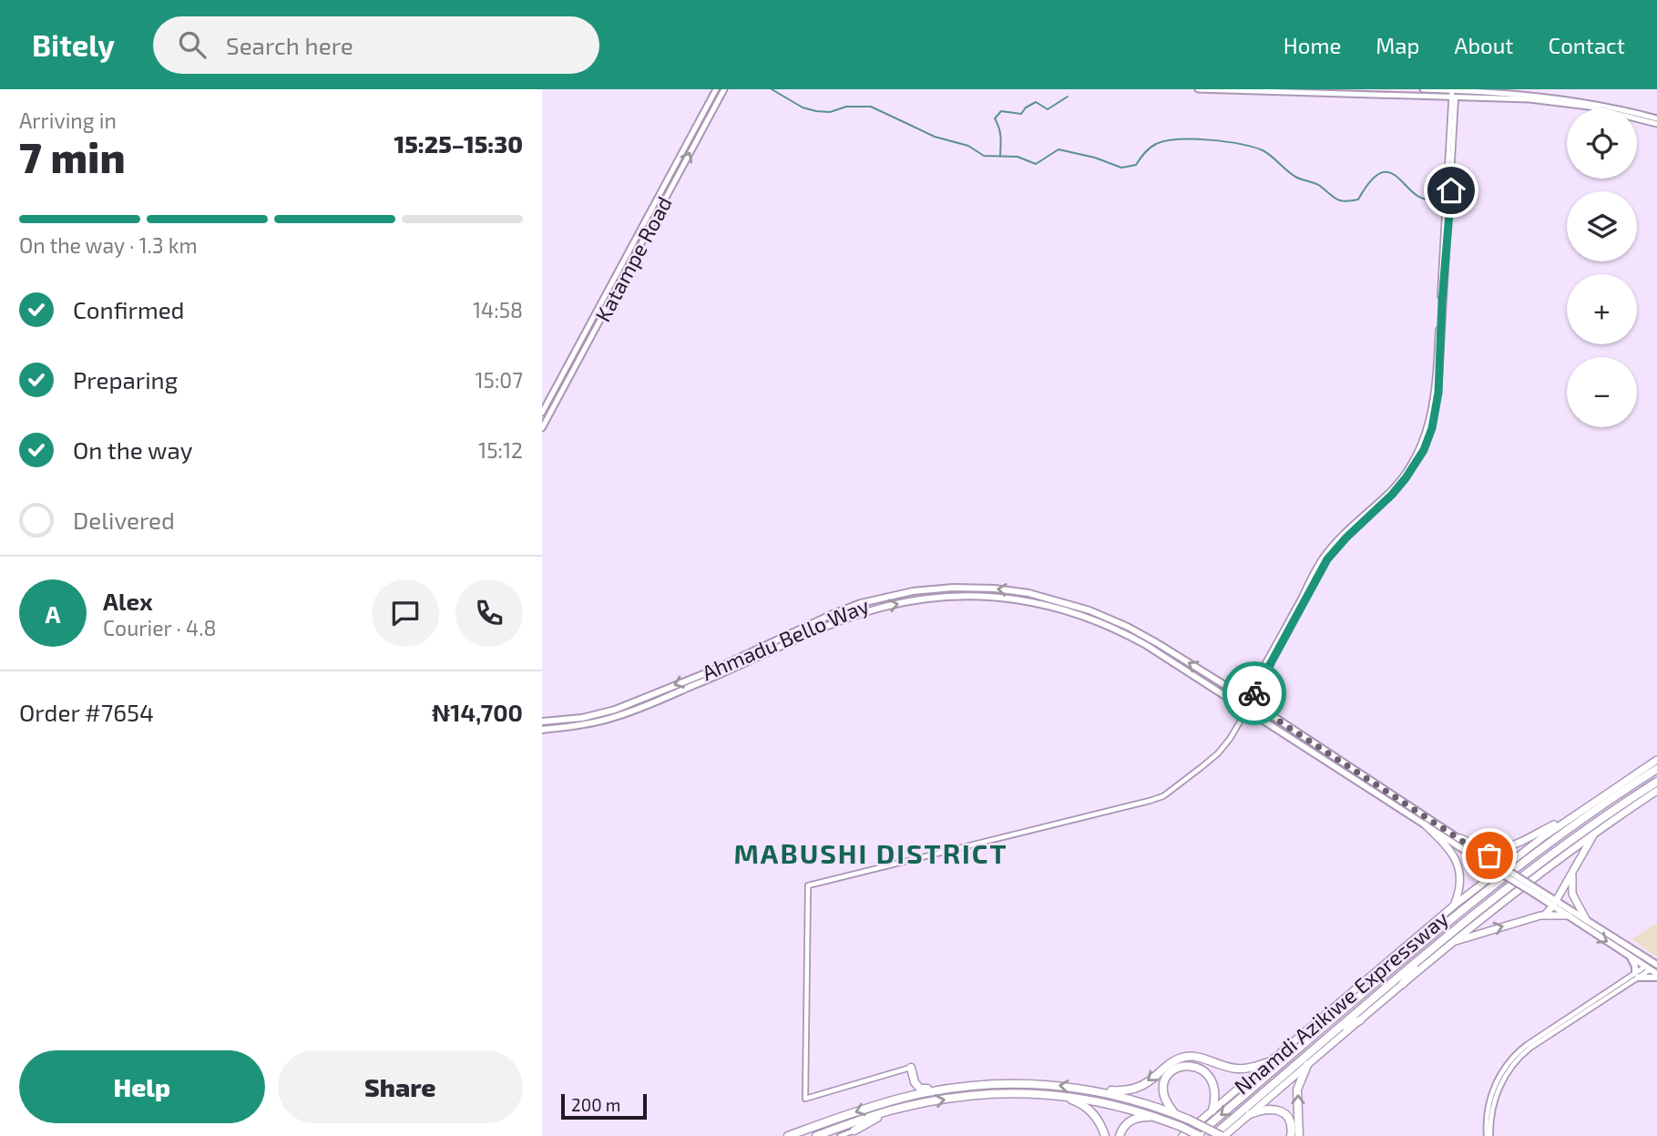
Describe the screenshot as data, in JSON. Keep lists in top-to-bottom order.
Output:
{
  "streets": {
    "highway": ["Nnamdi Azikiwe Expressway"],
    "main road": ["Katampe Road", "Ahmadu Bello Way"]
  },
  "districts": ["MABUSHI DISTRICT"],
  "scale_bar": "200 m",
  "page": {
    "header": "Bitely",
    "search": "Search here",
    "nav": [
      "Home",
      "Map",
      "About",
      "Contact"
    ],
    "heading": ["7 min", "Arriving in", "15:25–15:30"],
    "panel": [
      "Alex",
      "Courier · 4.8",
      "Order #7654",
      "₦14,700"
    ],
    "map_buttons": ["+", "−"],
    "bar": "On the way · 1.3 km",
    "list": [
      ["Confirmed", "14:58"],
      ["Preparing", "15:07"],
      ["On the way", "15:12"],
      "Delivered"
    ],
    "round": "A",
    "buttons": ["Help", "Share"],
    "scale": "200 m"
  }
}
